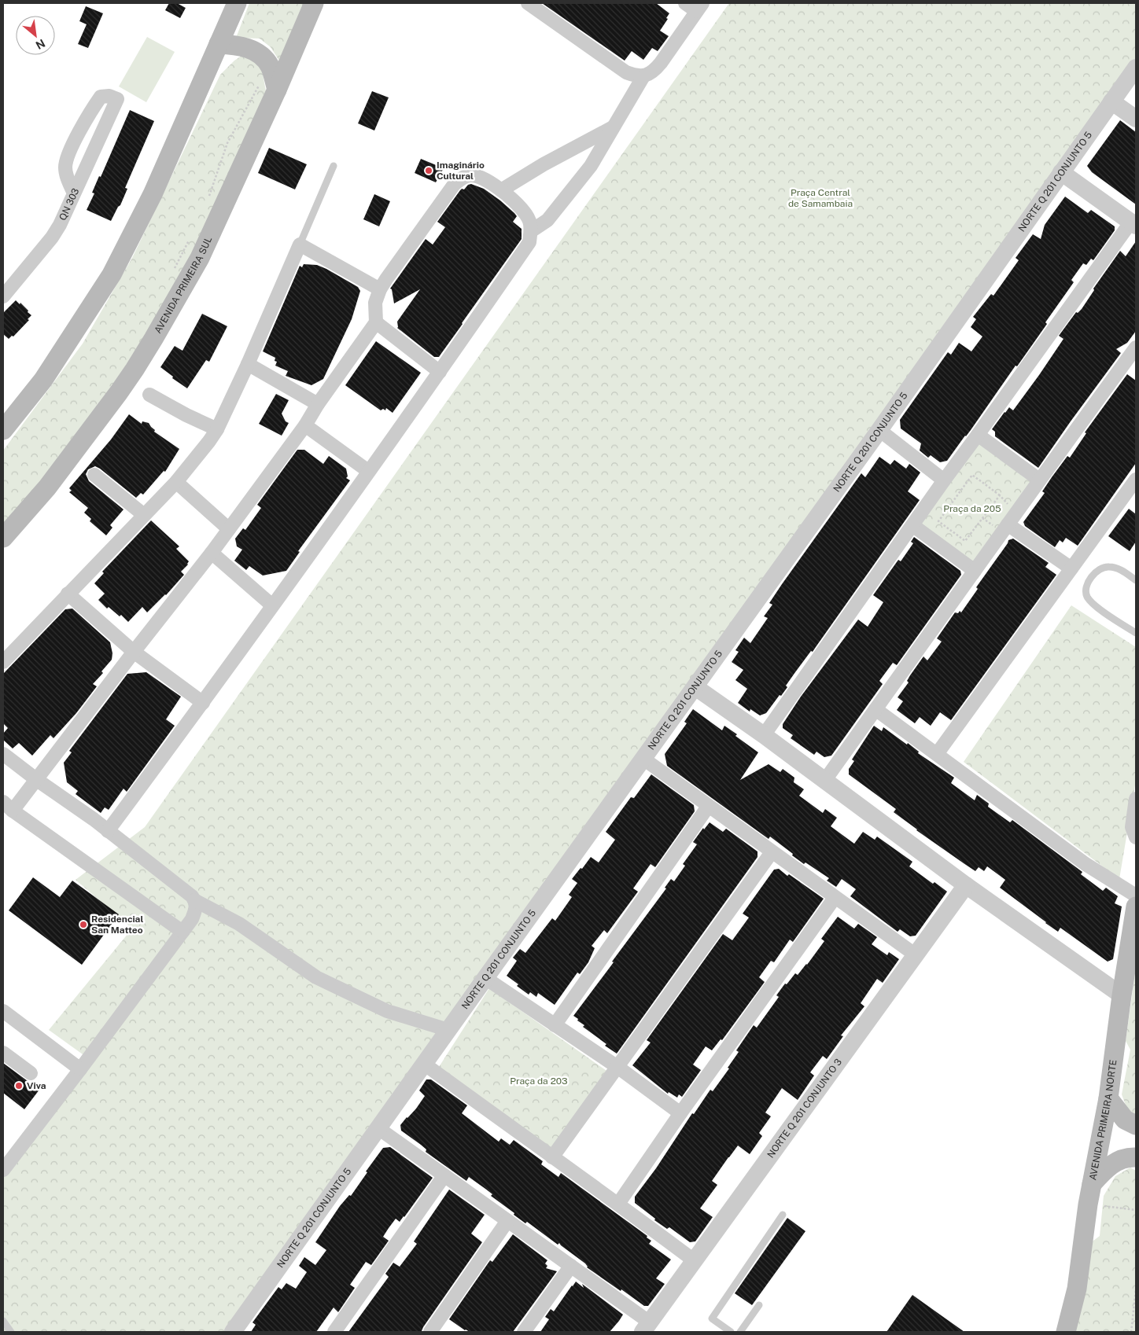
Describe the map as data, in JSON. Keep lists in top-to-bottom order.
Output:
{
  "streets": {
    "main road": ["AVENIDA PRIMEIRA SUL", "AVENIDA PRIMEIRA NORTE"],
    "street": ["NORTE Q 201 CONJUNTO 5", "QN 303", "NORTE Q 201 CONJUNTO 3"]
  },
  "parks": ["Praça Central de Samambaia", "Praça da 205", "Praça da 203"],
  "places": ["Imaginário Cultural", "Residencial San Matteo", "Viva"],
  "north": "bottom right"
}
